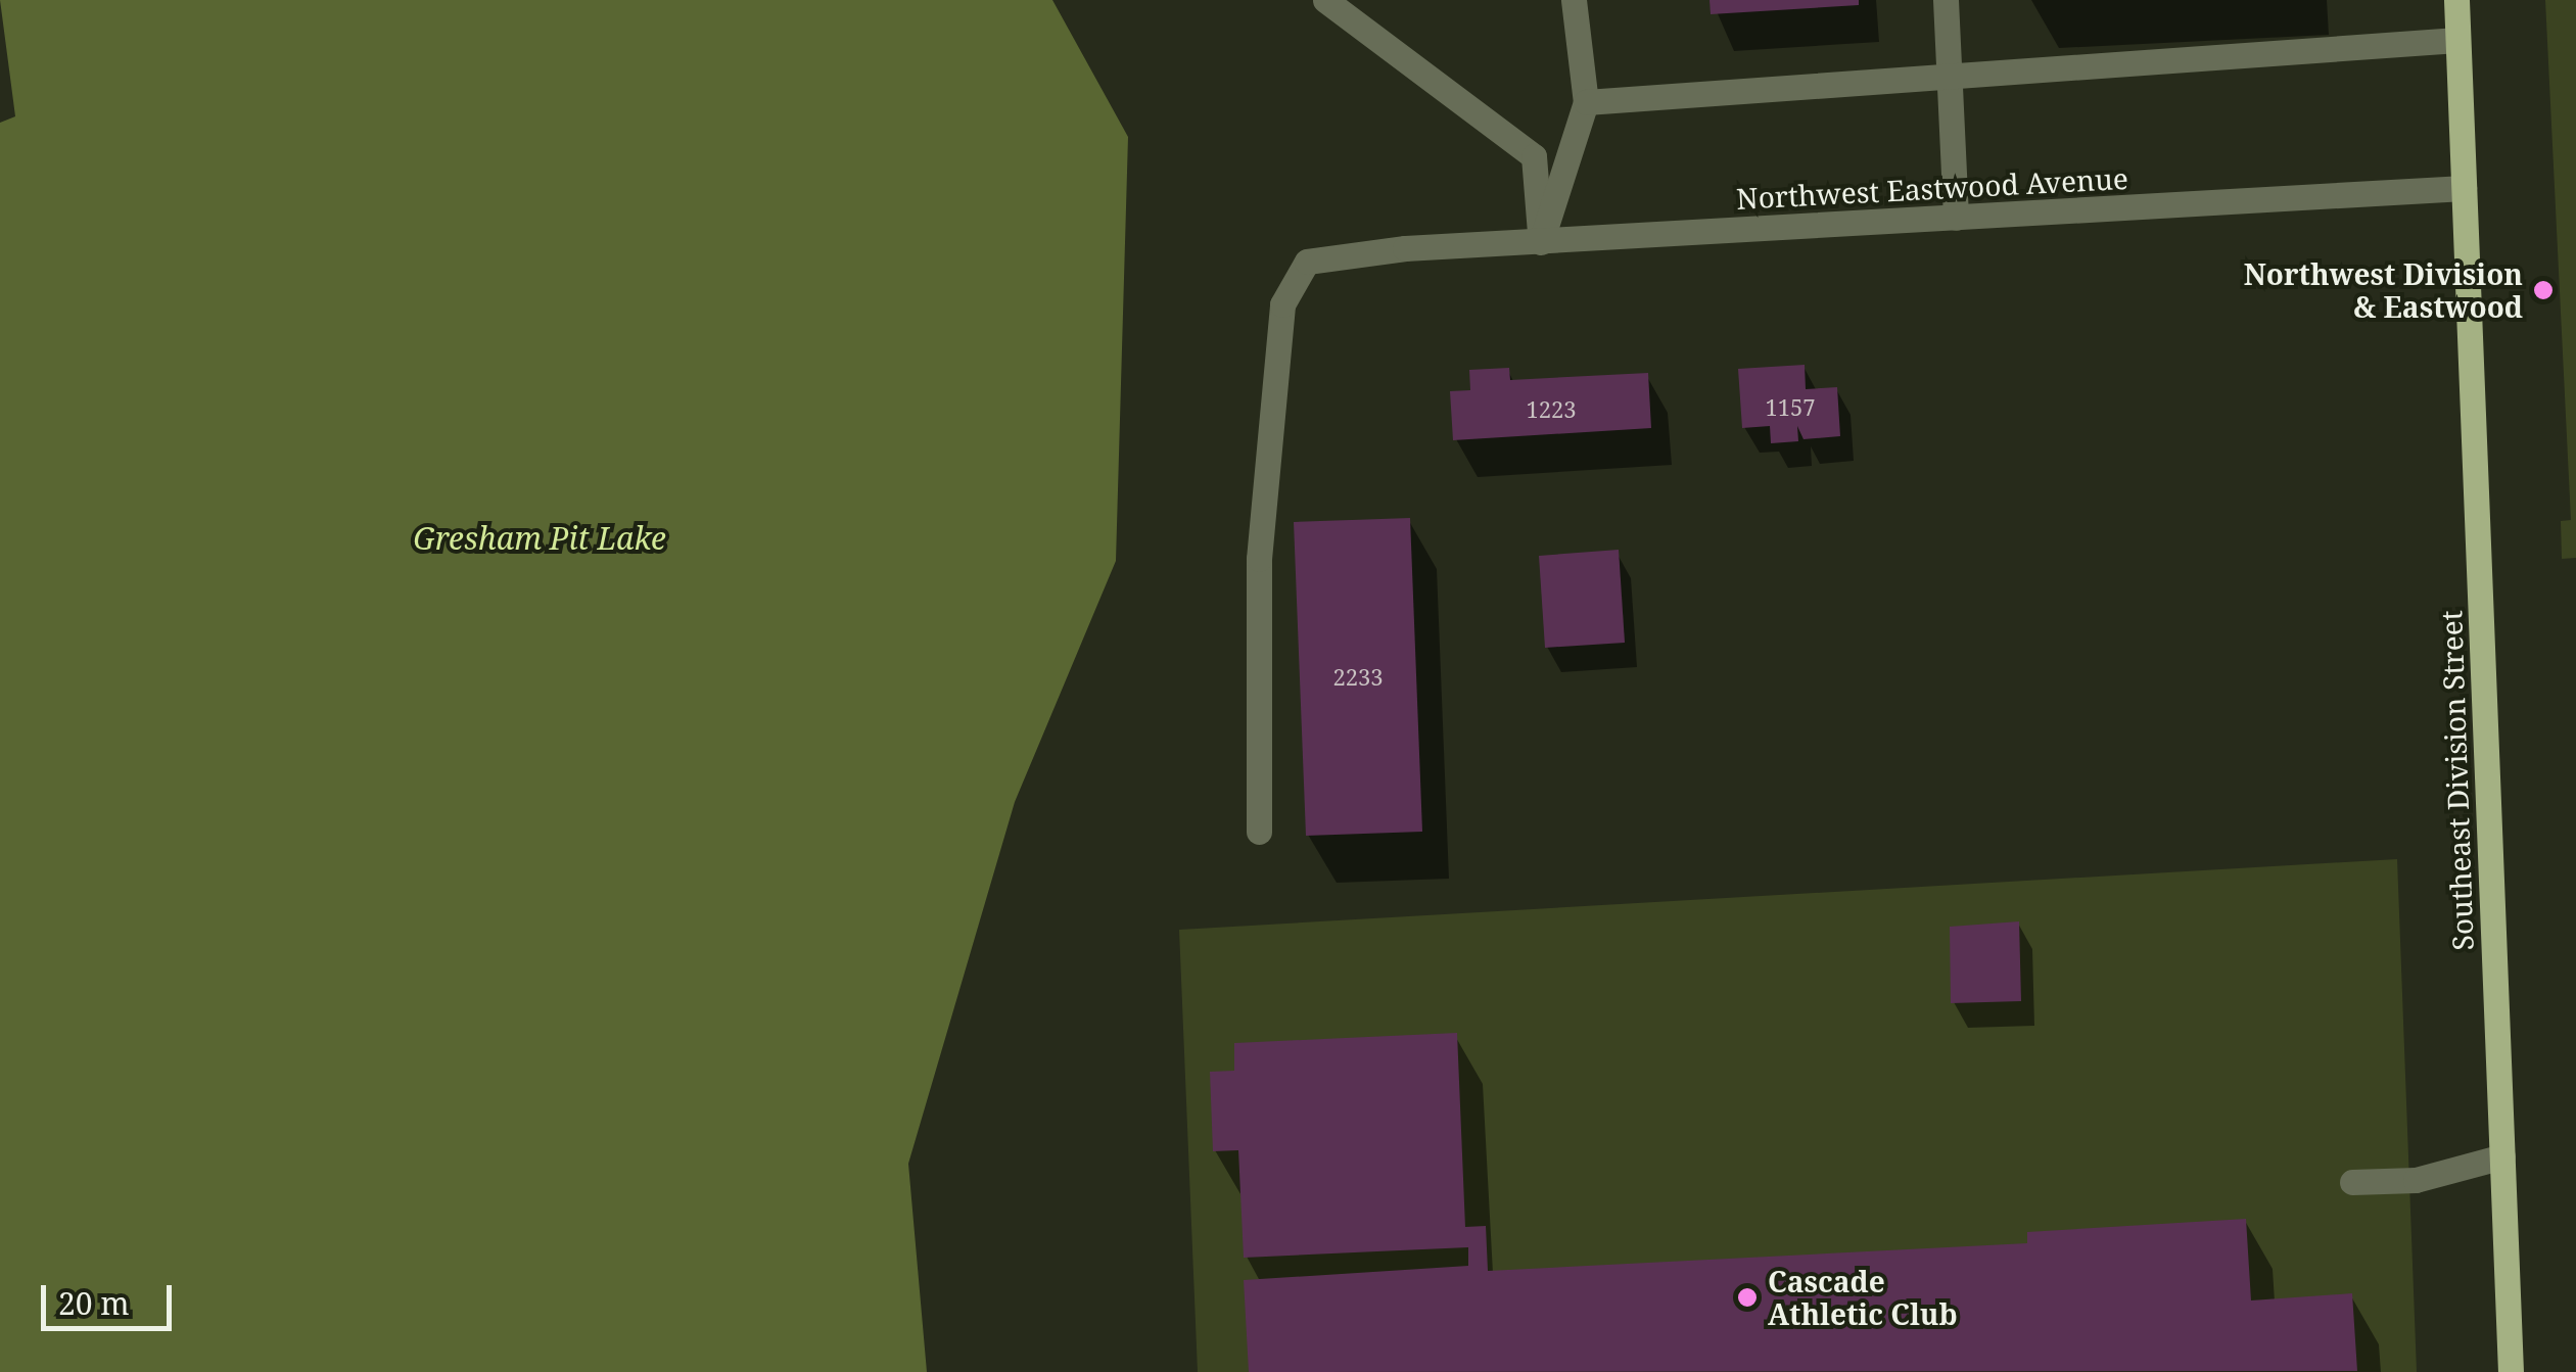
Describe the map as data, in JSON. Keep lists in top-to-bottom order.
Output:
{
  "streets": {
    "main road": ["Southeast Division Street"],
    "street": ["Northwest Eastwood Avenue"]
  },
  "crossings": [
    ["Northwest Eastwood Avenue", "Southeast Division Street"]
  ],
  "water": ["Gresham Pit Lake"],
  "places": ["Northwest Division & Eastwood", "Cascade Athletic Club"],
  "house_numbers": ["1157", "1223", "2233"],
  "scale_bar": "20 m"
}
